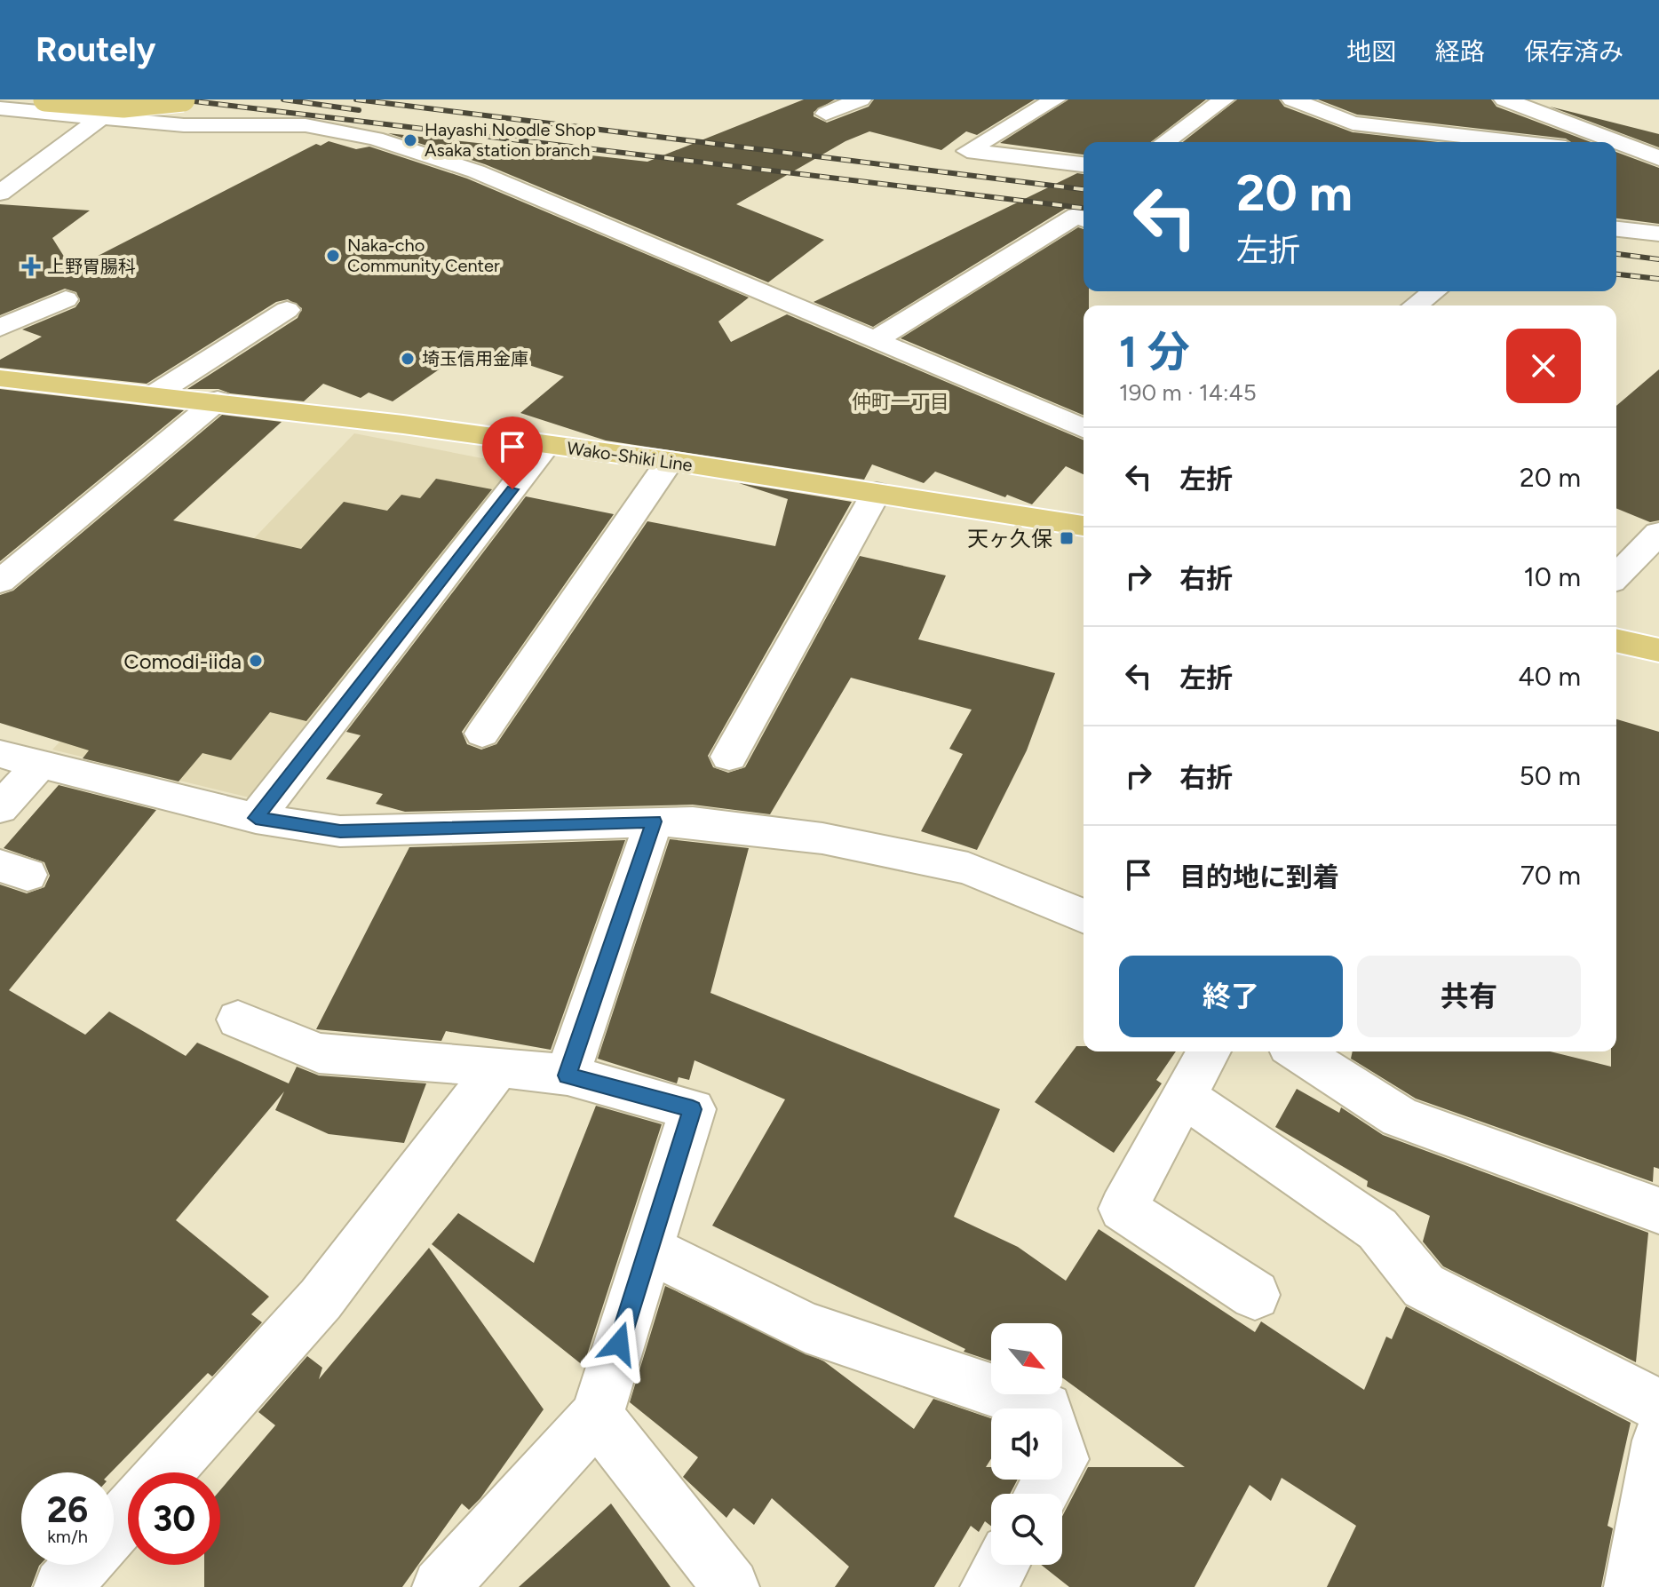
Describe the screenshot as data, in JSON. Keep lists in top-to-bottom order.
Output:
{
  "streets": {
    "main road": ["Wako-Shiki Line"]
  },
  "districts": ["仲町一丁目"],
  "places": {
    "other": [
      "Hayashi Noodle Shop Asaka station branch",
      "Naka-cho Community Center",
      "埼玉信用金庫",
      "Comodi-iida"
    ],
    "health": ["上野胃腸科"],
    "transit": ["天ヶ久保"]
  },
  "north": "bottom right",
  "page": {
    "header": "Routely",
    "nav": ["地図", "経路", "保存済み"],
    "turn": ["20 m", "左折"],
    "heading": ["1 分", "190 m · 14:45"],
    "list": [
      {
        "name": "左折",
        "value": "20 m"
      },
      {
        "name": "右折",
        "value": "10 m"
      },
      {
        "name": "左折",
        "value": "40 m"
      },
      {
        "name": "右折",
        "value": "50 m"
      },
      {
        "name": "目的地に到着",
        "value": "70 m"
      }
    ],
    "buttons": ["終了", "共有"],
    "speed": "26 km/h",
    "limit": "30"
  }
}
